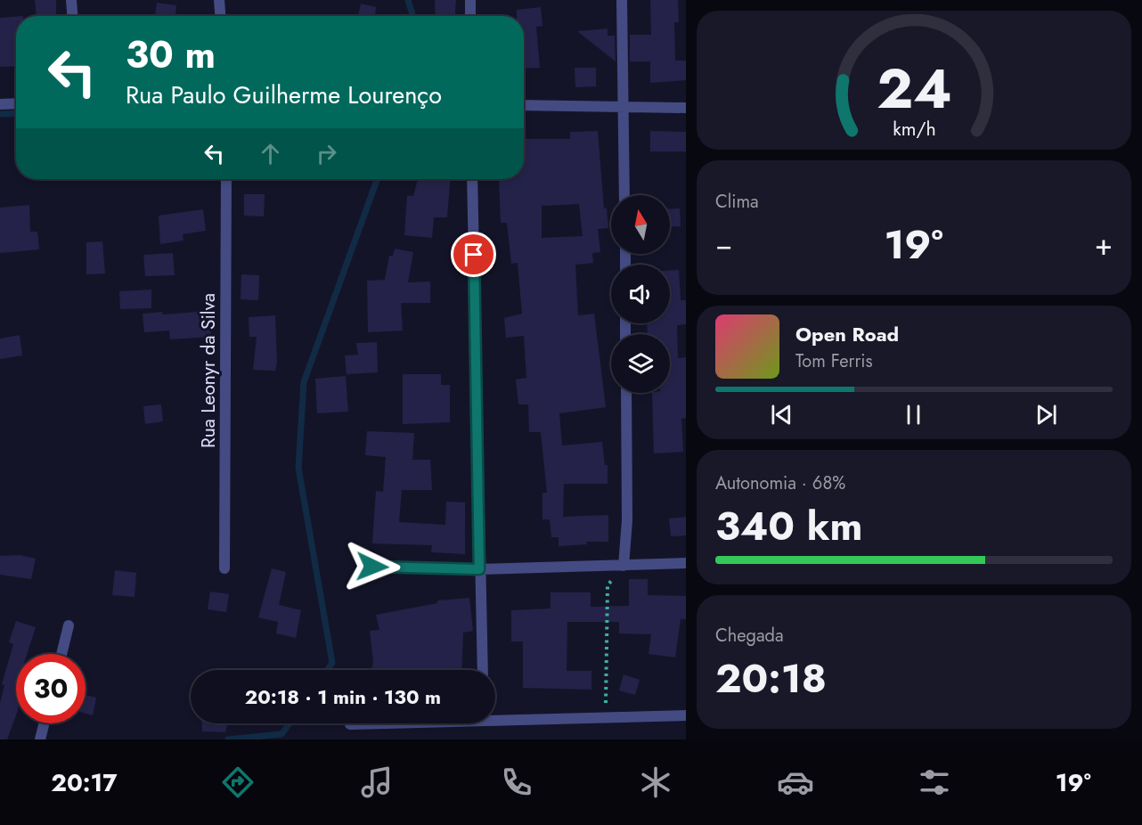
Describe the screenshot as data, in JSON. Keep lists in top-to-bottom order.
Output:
{
  "streets": {
    "street": ["Rua Leonyr da Silva"]
  },
  "north": "top",
  "page": {
    "turn": ["30 m", "Rua Paulo Guilherme Lourenço"],
    "tile": [
      "Clima",
      ["Autonomia · 68%", "340 km"],
      ["Chegada", "20:18"]
    ],
    "heat": ["−", "19°", "+"],
    "song": ["Open Road", "Tom Ferris"],
    "limit": "30",
    "trip": "20:18 · 1 min · 130 m",
    "tabs": ["20:17", "19°"],
    "gauge": ["24", "km/h"]
  }
}
